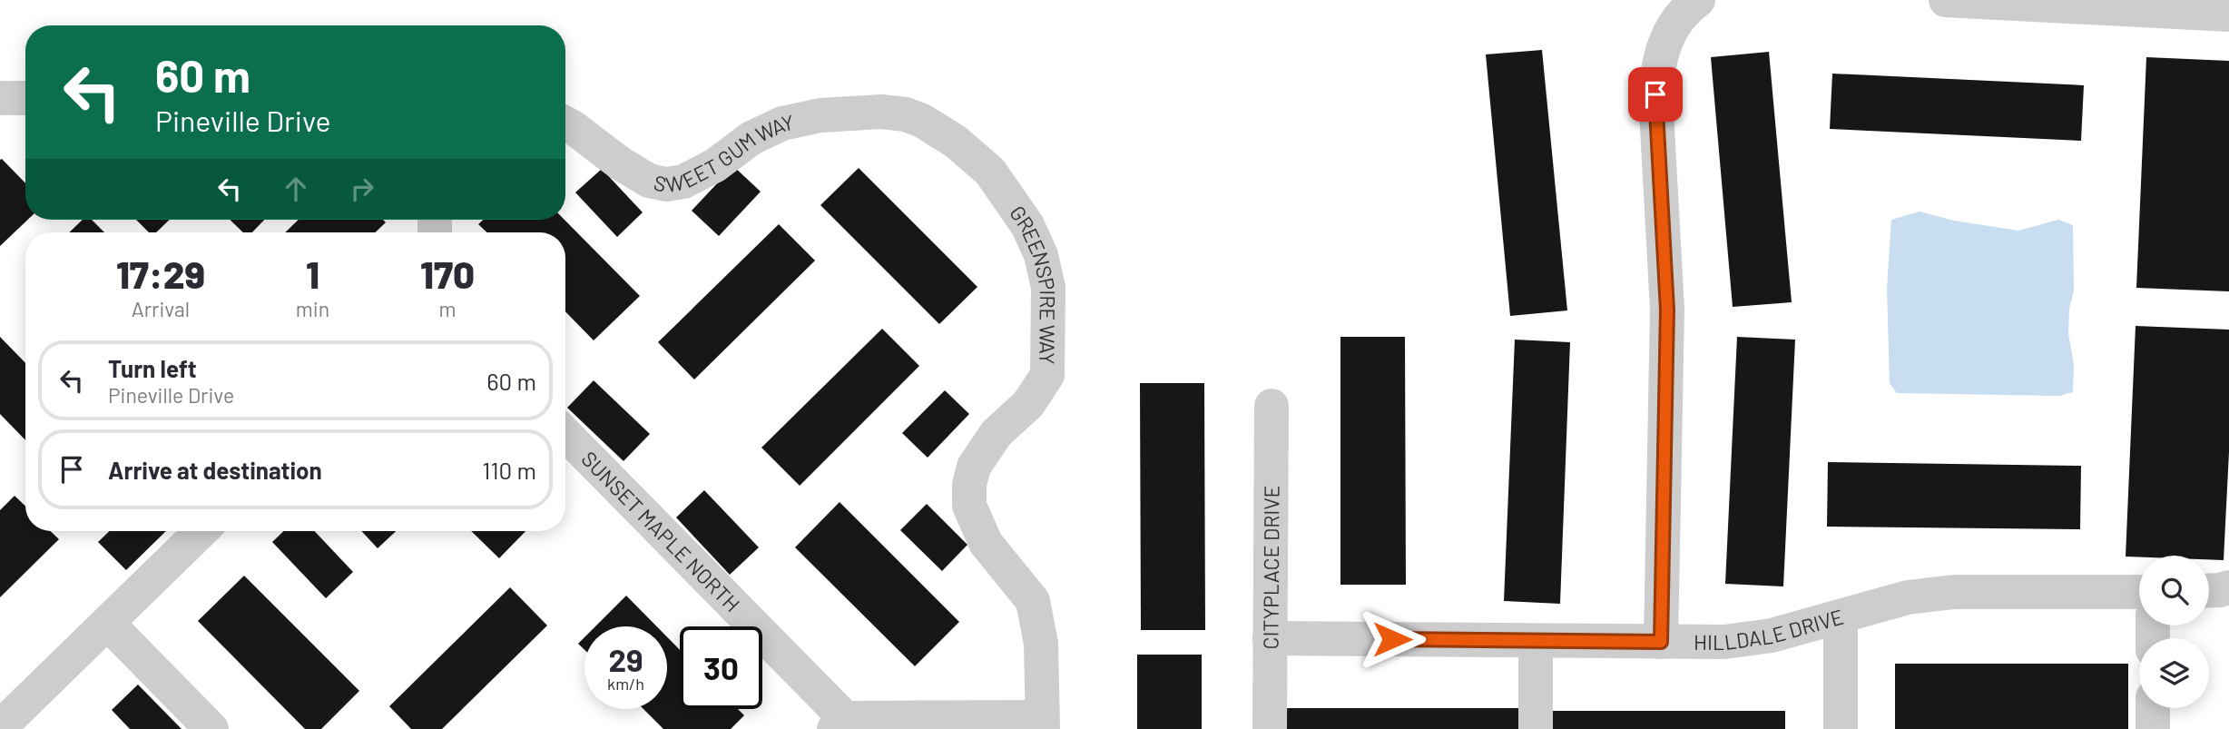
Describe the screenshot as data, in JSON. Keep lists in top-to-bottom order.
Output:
{
  "streets": {
    "street": [
      "SWEET GUM WAY",
      "GREENSPIRE WAY",
      "SUNSET MAPLE NORTH",
      "CITYPLACE DRIVE",
      "HILLDALE DRIVE"
    ]
  },
  "crossings": [
    ["SWEET GUM WAY", "GREENSPIRE WAY"],
    ["CITYPLACE DRIVE", "HILLDALE DRIVE"]
  ],
  "page": {
    "turn": ["60 m", "Pineville Drive"],
    "eta": [
      "17:29",
      "Arrival",
      "1",
      "min",
      "170",
      "m"
    ],
    "list": [
      {
        "name": "Turn left",
        "note": "Pineville Drive",
        "value": "60 m"
      },
      {
        "name": "Arrive at destination",
        "value": "110 m"
      }
    ],
    "speed": "29 km/h",
    "limit": "30"
  }
}
